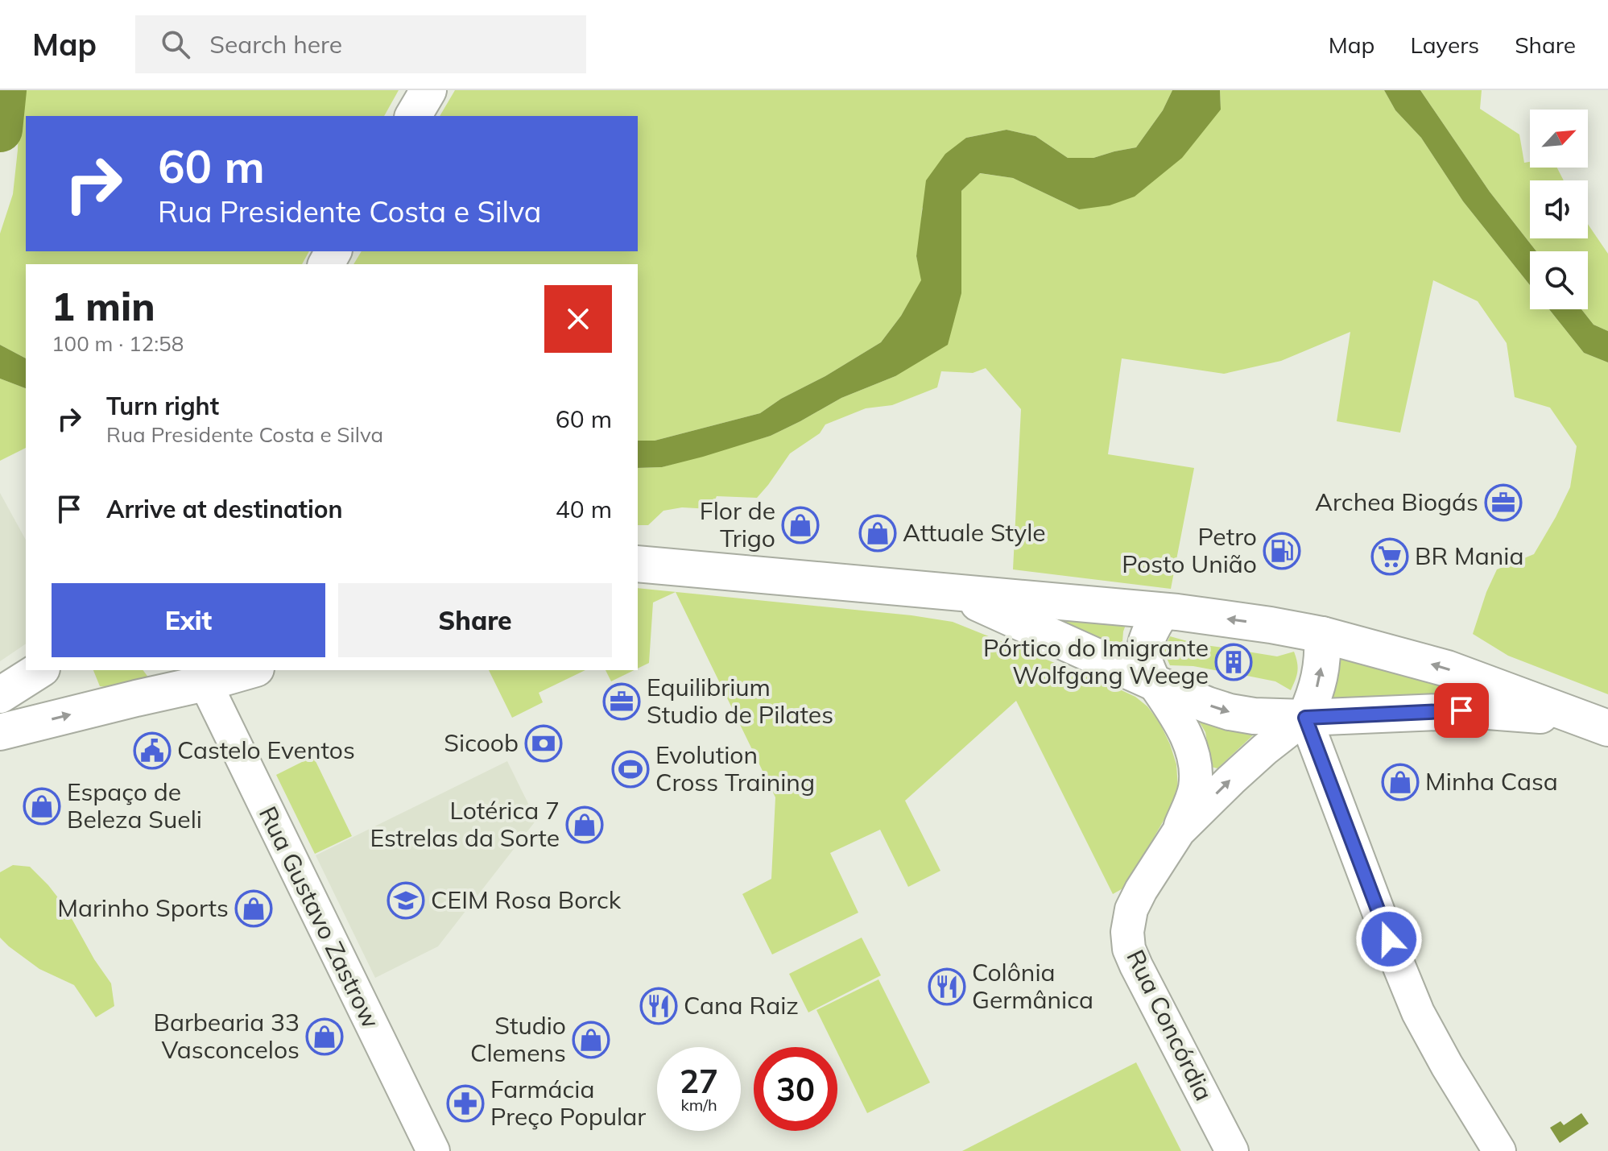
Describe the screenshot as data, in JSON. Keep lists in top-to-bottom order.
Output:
{
  "streets": {
    "street": ["Rua Gustavo Zastrow", "Rua Concórdia"]
  },
  "places": {
    "office": ["Archea Biogás", "Equilibrium Studio de Pilates"],
    "shop": [
      "Flor de Trigo",
      "Attuale Style",
      "Minha Casa",
      "Espaço de Beleza Sueli",
      "Lotérica 7 Estrelas da Sorte",
      "Marinho Sports",
      "Barbearia 33 Vasconcelos",
      "Studio Clemens"
    ],
    "fuel station": ["Petro Posto União"],
    "supermarket": ["BR Mania"],
    "building": ["Pórtico do Imigrante Wolfgang Weege"],
    "bank": ["Sicoob"],
    "public building": ["Castelo Eventos"],
    "sports": ["Evolution Cross Training"],
    "school or university": ["CEIM Rosa Borck"],
    "restaurant": ["Colônia Germânica", "Cana Raiz"],
    "pharmacy": ["Farmácia Preço Popular"]
  },
  "north": "top right",
  "page": {
    "header": "Map",
    "search": "Search here",
    "nav": ["Map", "Layers", "Share"],
    "turn": ["60 m", "Rua Presidente Costa e Silva"],
    "heading": ["1 min", "100 m · 12:58"],
    "list": [
      {
        "name": "Turn right",
        "note": "Rua Presidente Costa e Silva",
        "value": "60 m"
      },
      {
        "name": "Arrive at destination",
        "value": "40 m"
      }
    ],
    "buttons": ["Exit", "Share"],
    "speed": "27 km/h",
    "limit": "30"
  }
}
